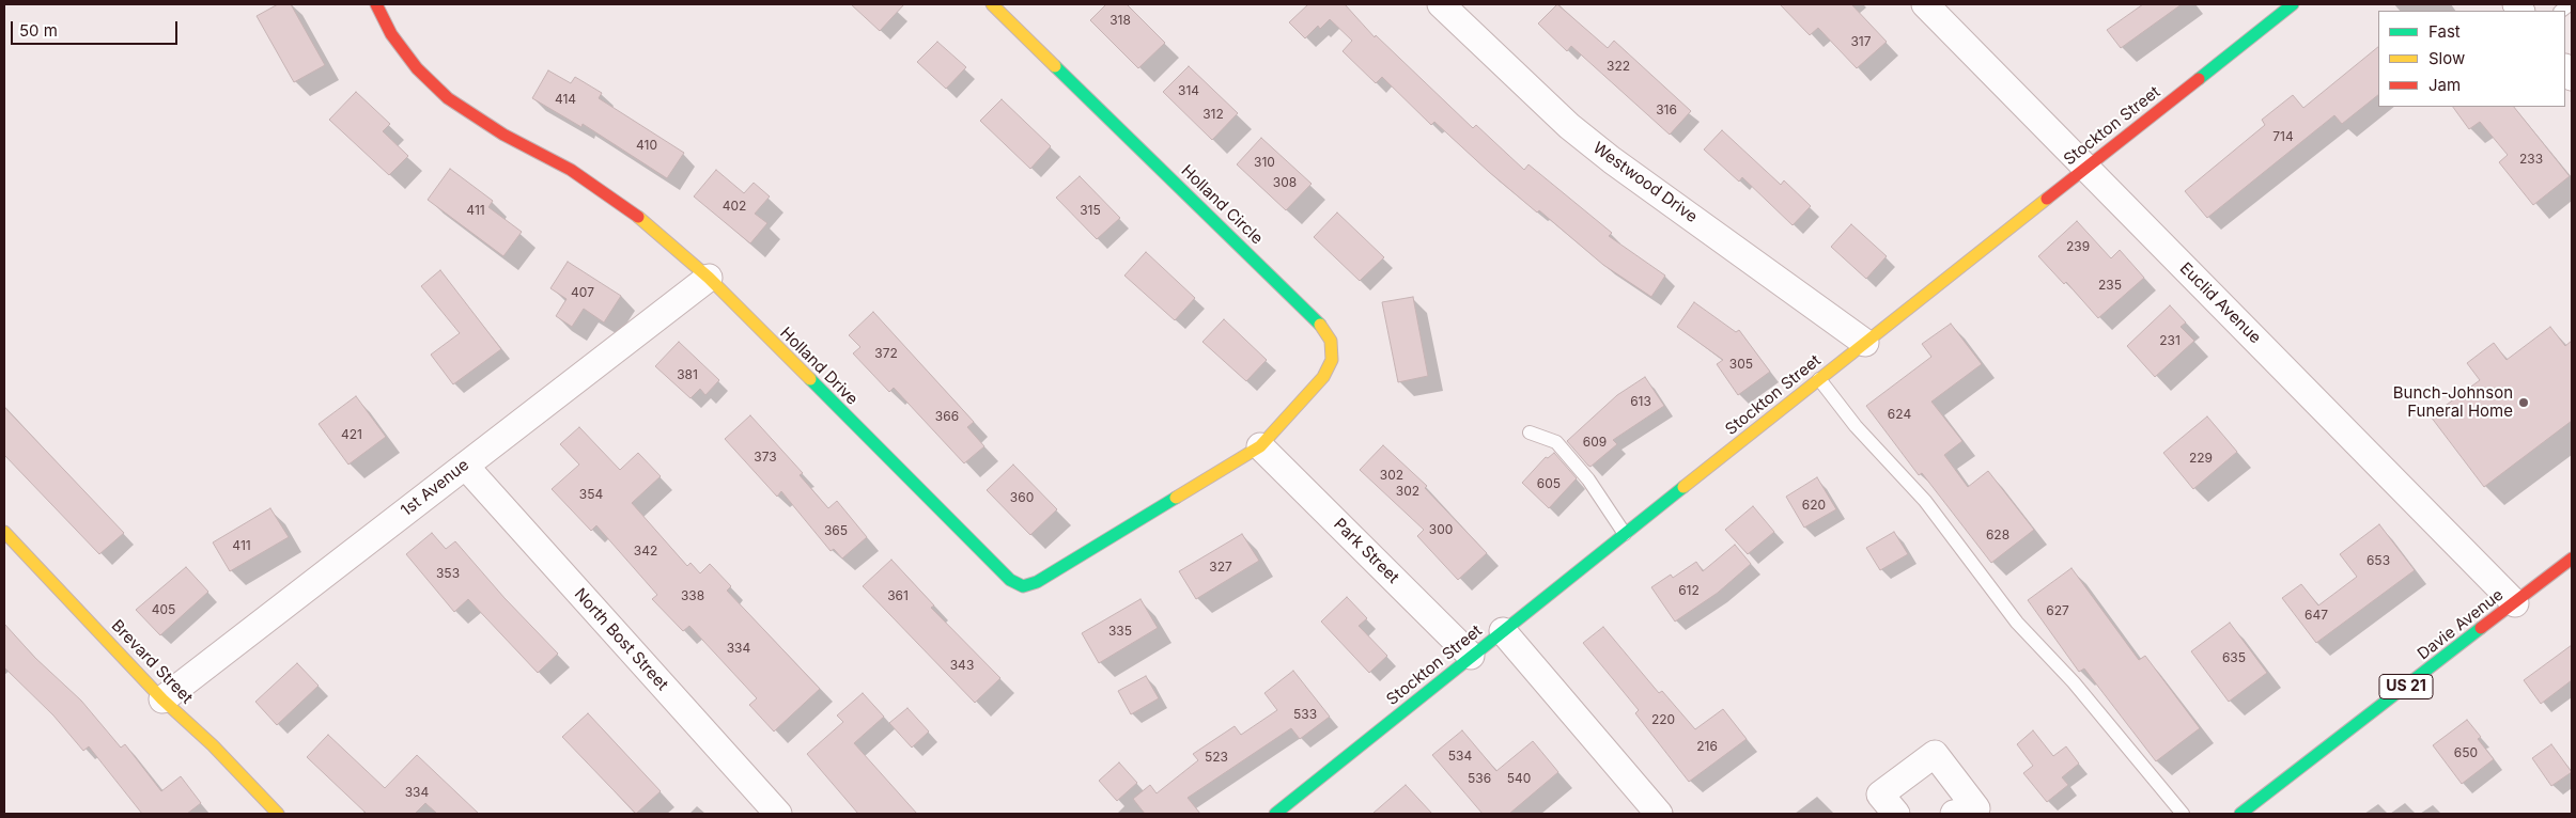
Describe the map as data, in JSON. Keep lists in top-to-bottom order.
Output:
{
  "streets": {
    "street": [
      "Stockton Street",
      "Westwood Drive",
      "Holland Circle",
      "Euclid Avenue",
      "Holland Drive",
      "1st Avenue",
      "Park Street",
      "Davie Avenue",
      "North Bost Street",
      "Brevard Street",
      "US 21"
    ]
  },
  "crossings": [
    ["Stockton Street", "Westwood Drive"],
    ["Stockton Street", "Euclid Avenue"],
    ["Stockton Street", "Park Street"],
    ["Holland Circle", "Holland Drive"],
    ["Holland Circle", "Park Street"],
    ["Euclid Avenue", "Davie Avenue"],
    ["Holland Drive", "1st Avenue"],
    ["Holland Drive", "Park Street"],
    ["1st Avenue", "North Bost Street"],
    ["1st Avenue", "Brevard Street"]
  ],
  "places": ["Bunch-Johnson Funeral Home"],
  "house_numbers": [
    "318",
    "317",
    "322",
    "314",
    "414",
    "316",
    "312",
    "714",
    "410",
    "233",
    "310",
    "308",
    "402",
    "411",
    "315",
    "239",
    "235",
    "407",
    "231",
    "372",
    "305",
    "381",
    "613",
    "624",
    "366",
    "421",
    "609",
    "373",
    "229",
    "302",
    "605",
    "302",
    "354",
    "360",
    "620",
    "300",
    "365",
    "628",
    "411",
    "342",
    "653",
    "327",
    "353",
    "612",
    "338",
    "361",
    "405",
    "627",
    "647",
    "335",
    "334",
    "635",
    "343",
    "533",
    "220",
    "216",
    "650",
    "534",
    "523",
    "536",
    "540",
    "334"
  ],
  "legend": ["Fast", "Slow", "Jam"],
  "scale_bar": "50 m"
}
